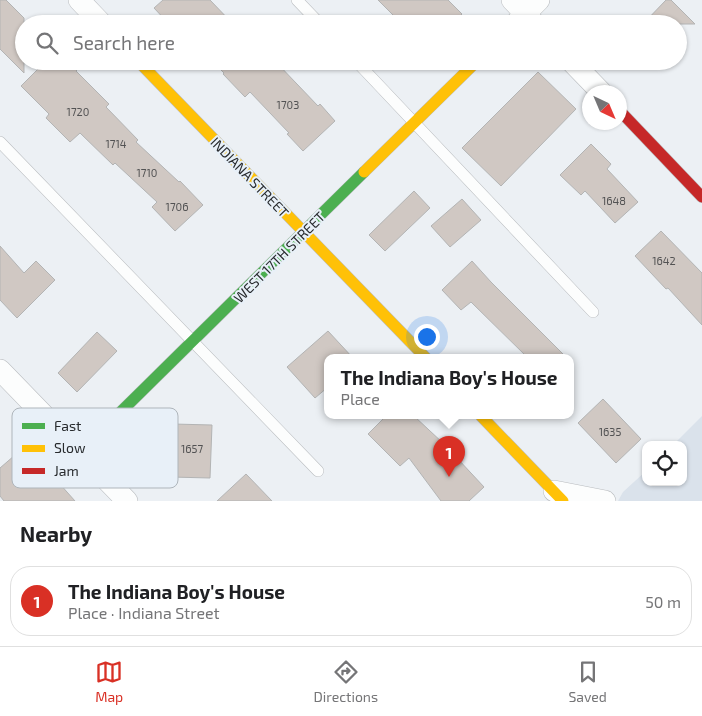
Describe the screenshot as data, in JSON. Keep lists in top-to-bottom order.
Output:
{
  "streets": {
    "street": ["INDIANA STREET", "WEST 17TH STREET"]
  },
  "crossings": [
    ["INDIANA STREET", "WEST 17TH STREET"]
  ],
  "house_numbers": [
    "1703",
    "1720",
    "1714",
    "1710",
    "1648",
    "1706",
    "1642",
    "1635",
    "1657"
  ],
  "legend": ["Fast", "Slow", "Jam"],
  "north": "bottom right",
  "page": {
    "search": "Search here",
    "popup": ["The Indiana Boy's House", "Place"],
    "pins": "1",
    "heading": "Nearby",
    "list": [
      {
        "mark": "1",
        "name": "The Indiana Boy's House",
        "note": "Place · Indiana Street",
        "value": "50 m"
      }
    ],
    "nav": ["Map", "Directions", "Saved"]
  }
}
